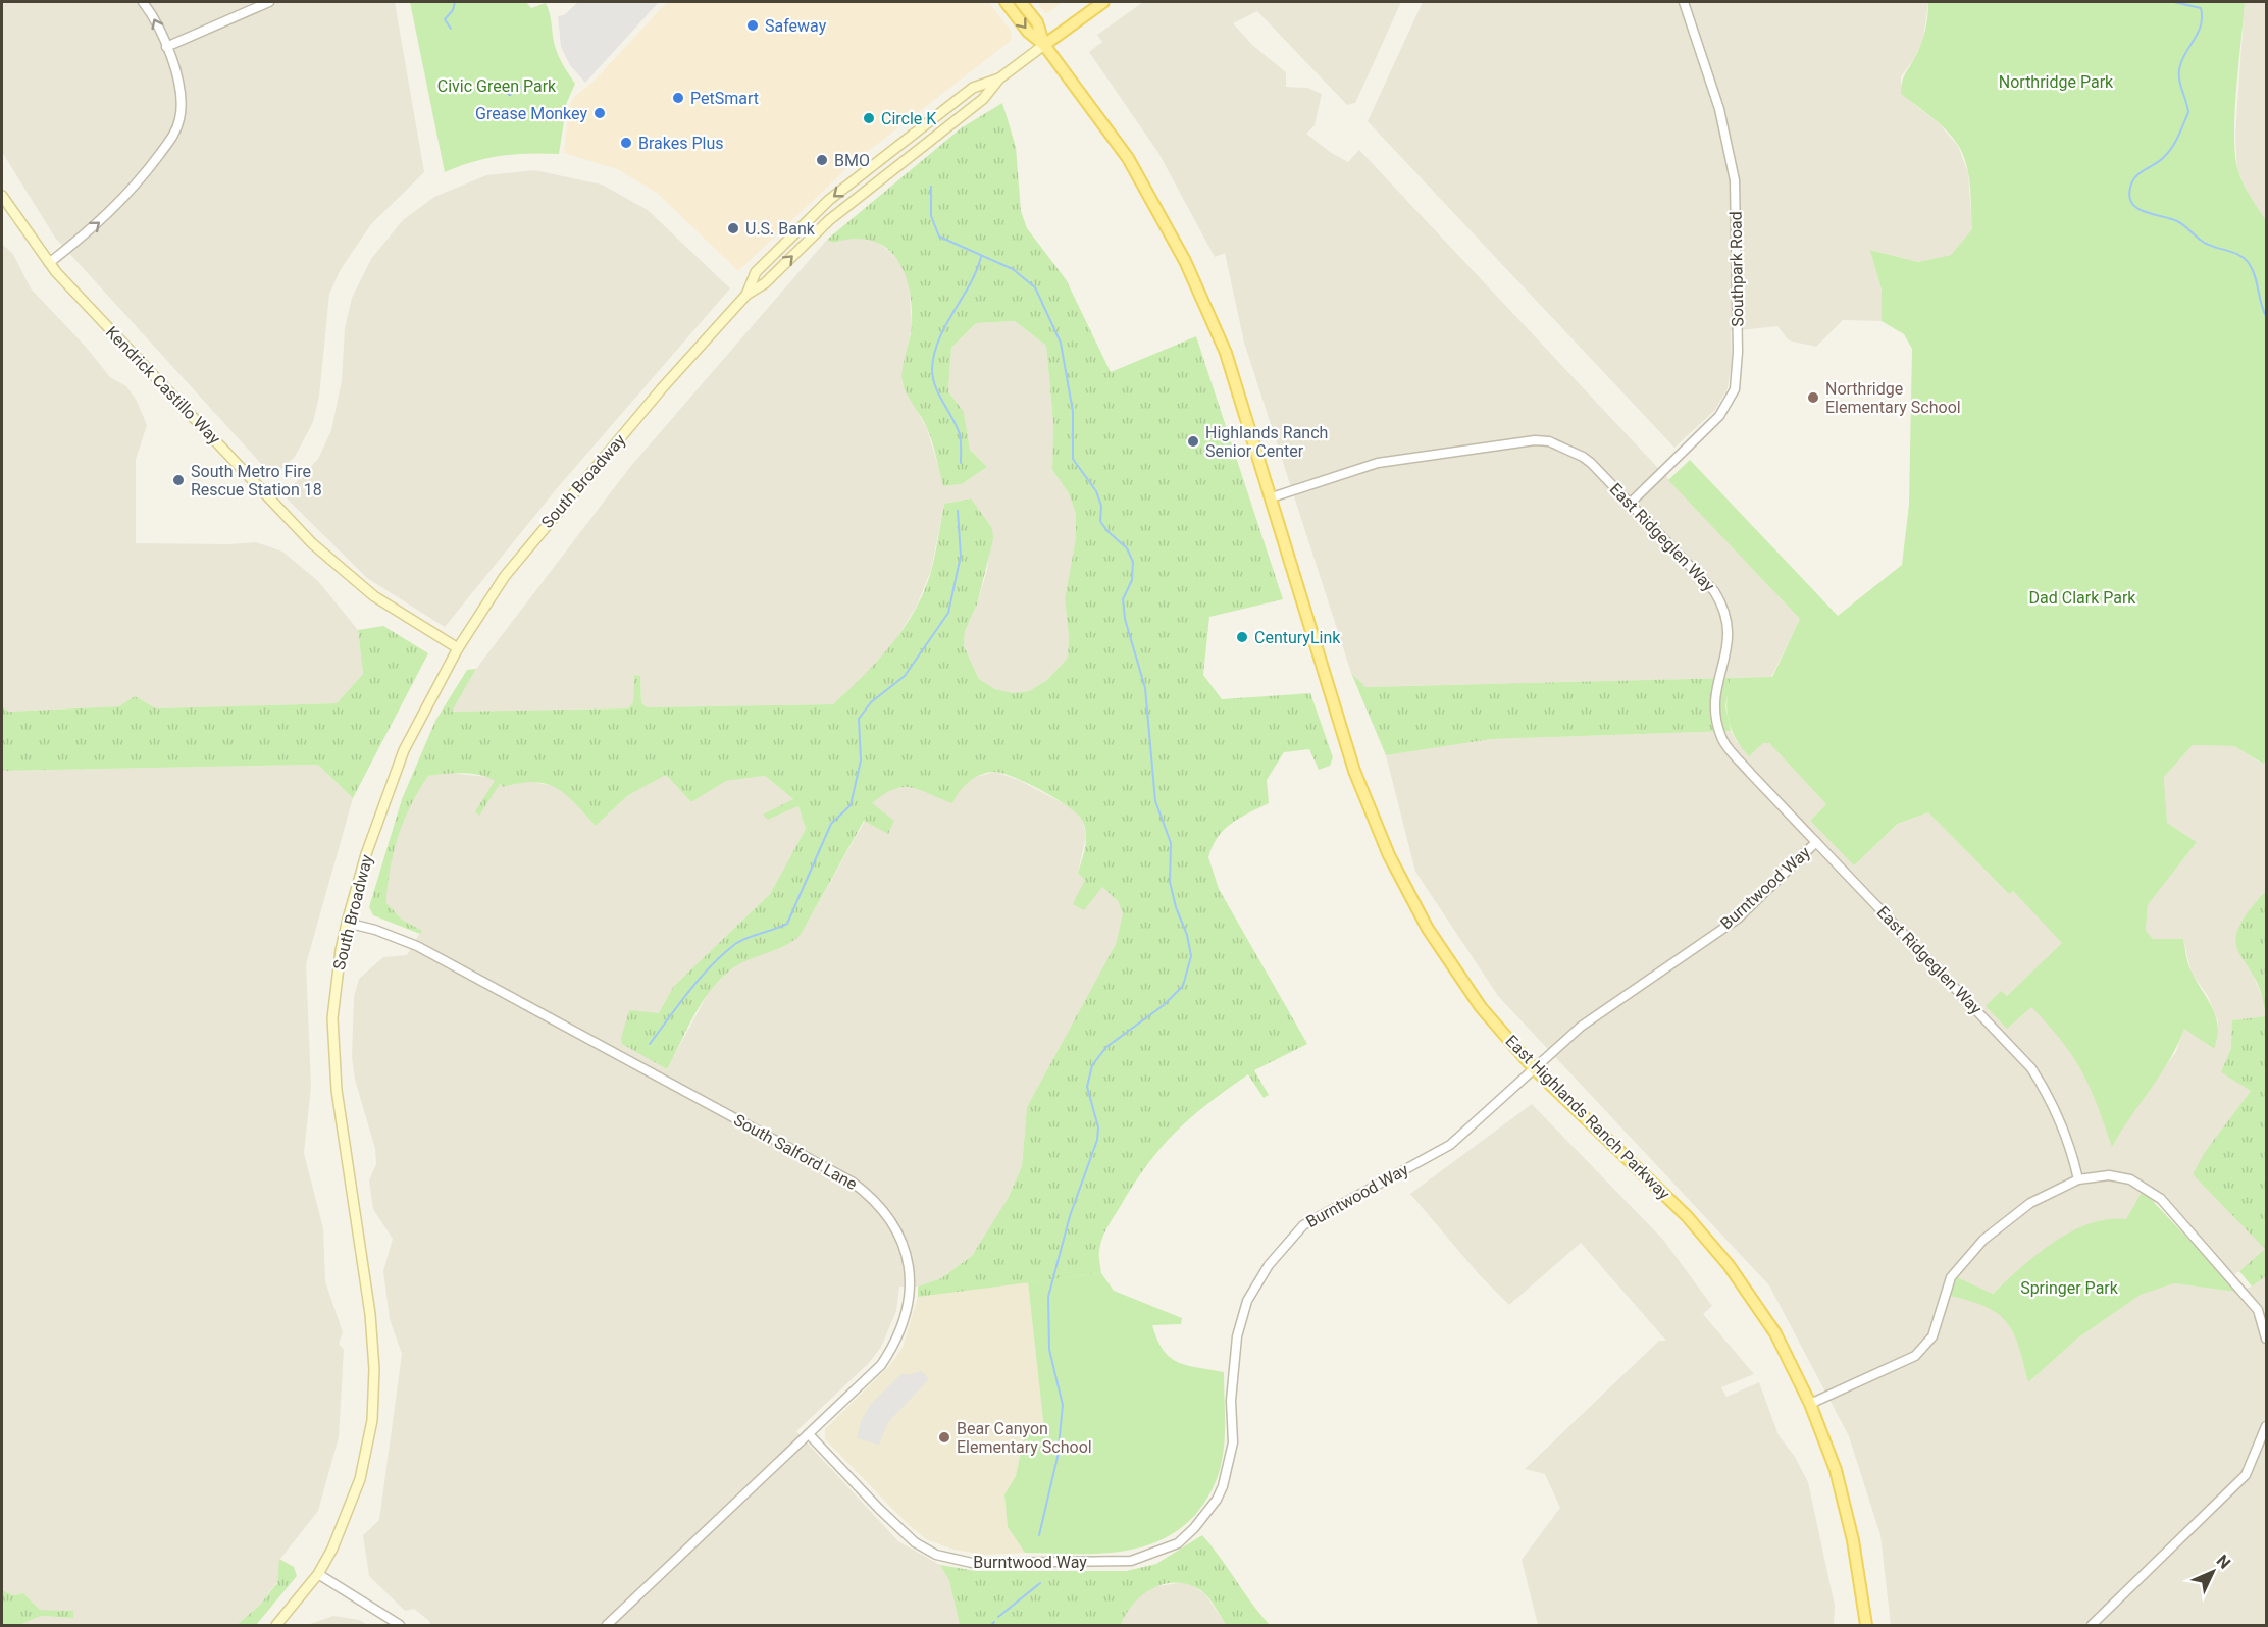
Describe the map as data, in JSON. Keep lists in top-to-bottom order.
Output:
{
  "streets": {
    "main road": ["Kendrick Castillo Way", "South Broadway", "East Highlands Ranch Parkway"],
    "street": [
      "Southpark Road",
      "East Ridgeglen Way",
      "Burntwood Way",
      "South Salford Lane"
    ]
  },
  "crossings": [
    ["Southpark Road", "East Ridgeglen Way"],
    ["Kendrick Castillo Way", "South Broadway"],
    ["South Broadway", "East Highlands Ranch Parkway"],
    ["South Broadway", "South Salford Lane"],
    ["East Ridgeglen Way", "Burntwood Way"],
    ["East Ridgeglen Way", "East Highlands Ranch Parkway"],
    ["Burntwood Way", "East Highlands Ranch Parkway"],
    ["Burntwood Way", "South Salford Lane"]
  ],
  "parks": [
    "Northridge Park",
    "Civic Green Park",
    "Dad Clark Park",
    "Springer Park"
  ],
  "places": [
    "Safeway",
    "PetSmart",
    "Grease Monkey",
    "Circle K",
    "Brakes Plus",
    "BMO",
    "U.S. Bank",
    "Northridge Elementary School",
    "Highlands Ranch Senior Center",
    "South Metro Fire Rescue Station 18",
    "CenturyLink",
    "Bear Canyon Elementary School"
  ],
  "north": "top right"
}
